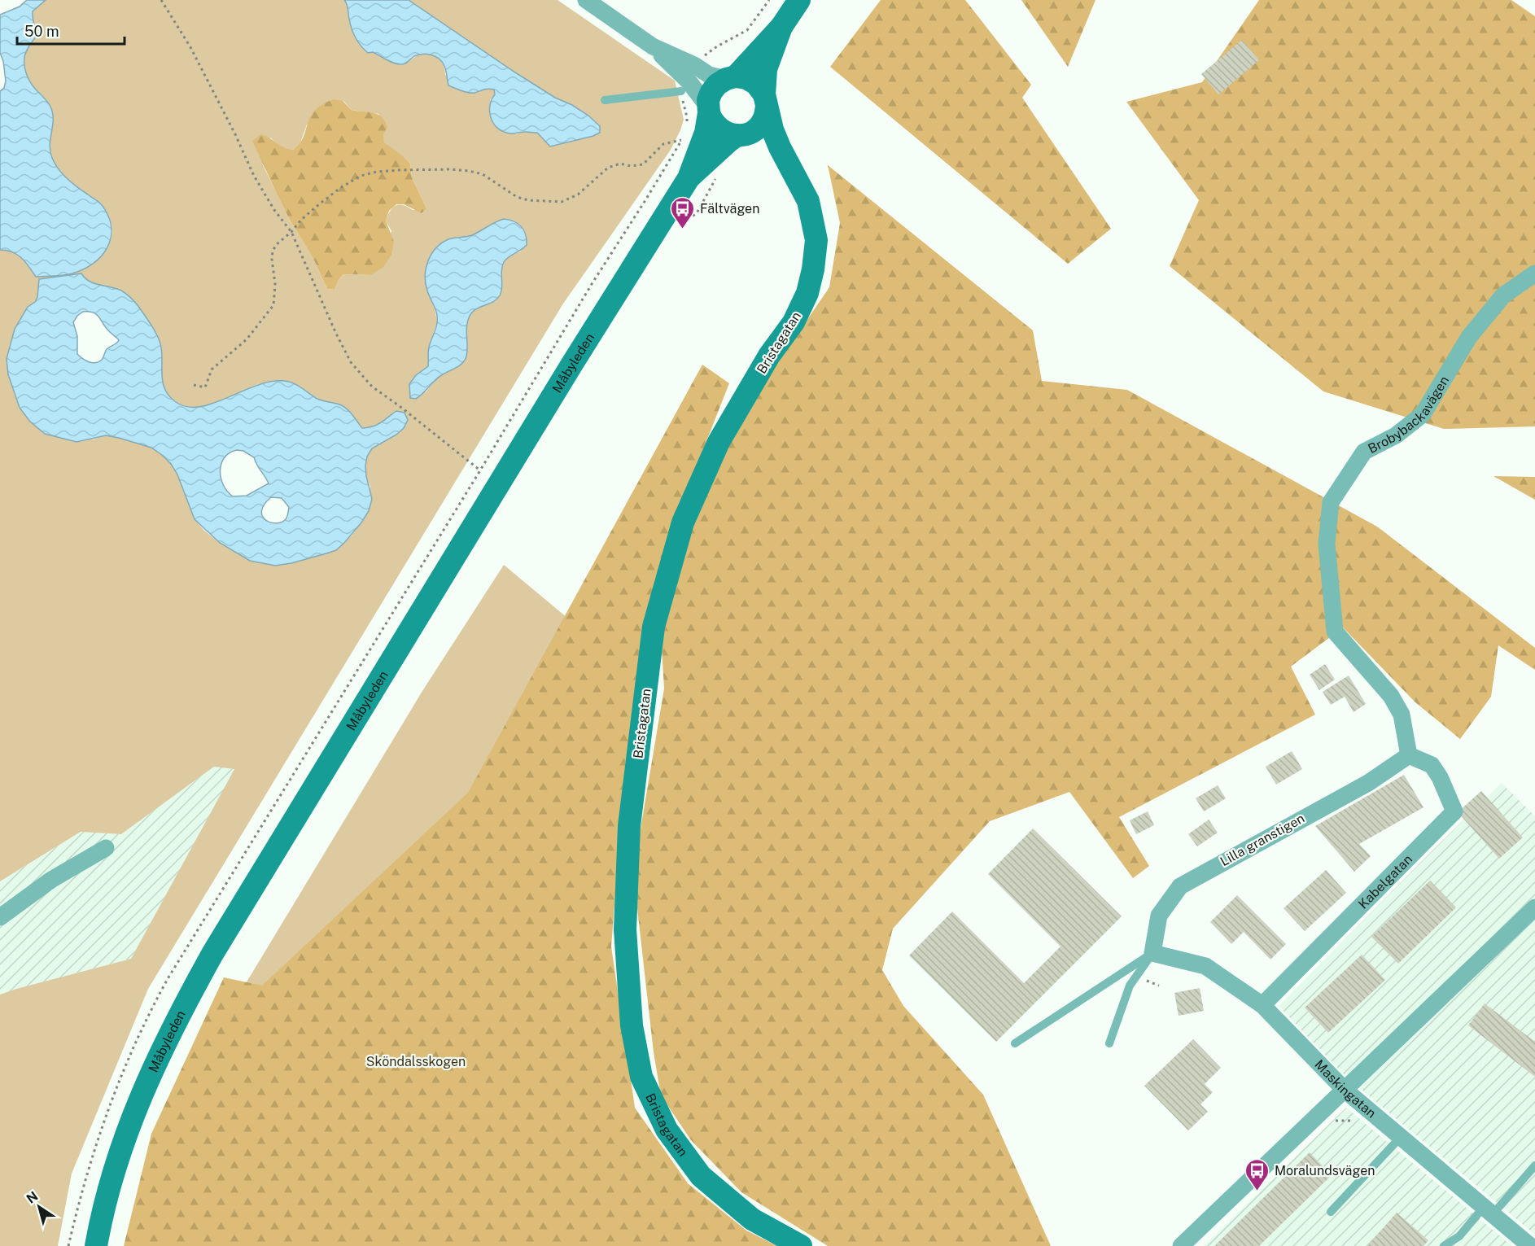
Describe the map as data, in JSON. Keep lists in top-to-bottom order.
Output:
{
  "streets": {
    "street": [
      "Bristagatan",
      "Måbyleden",
      "Brobybackavägen",
      "Lilla granstigen",
      "Kabelgatan",
      "Maskingatan"
    ]
  },
  "crossings": [
    ["Bristagatan", "Måbyleden"],
    ["Brobybackavägen", "Lilla granstigen"],
    ["Brobybackavägen", "Kabelgatan"],
    ["Lilla granstigen", "Kabelgatan"],
    ["Lilla granstigen", "Maskingatan"],
    ["Kabelgatan", "Maskingatan"]
  ],
  "parks": ["Sköndalsskogen"],
  "places": {
    "bus stop": ["Fältvägen", "Moralundsvägen"]
  },
  "scale_bar": "50 m",
  "north": "top left"
}
